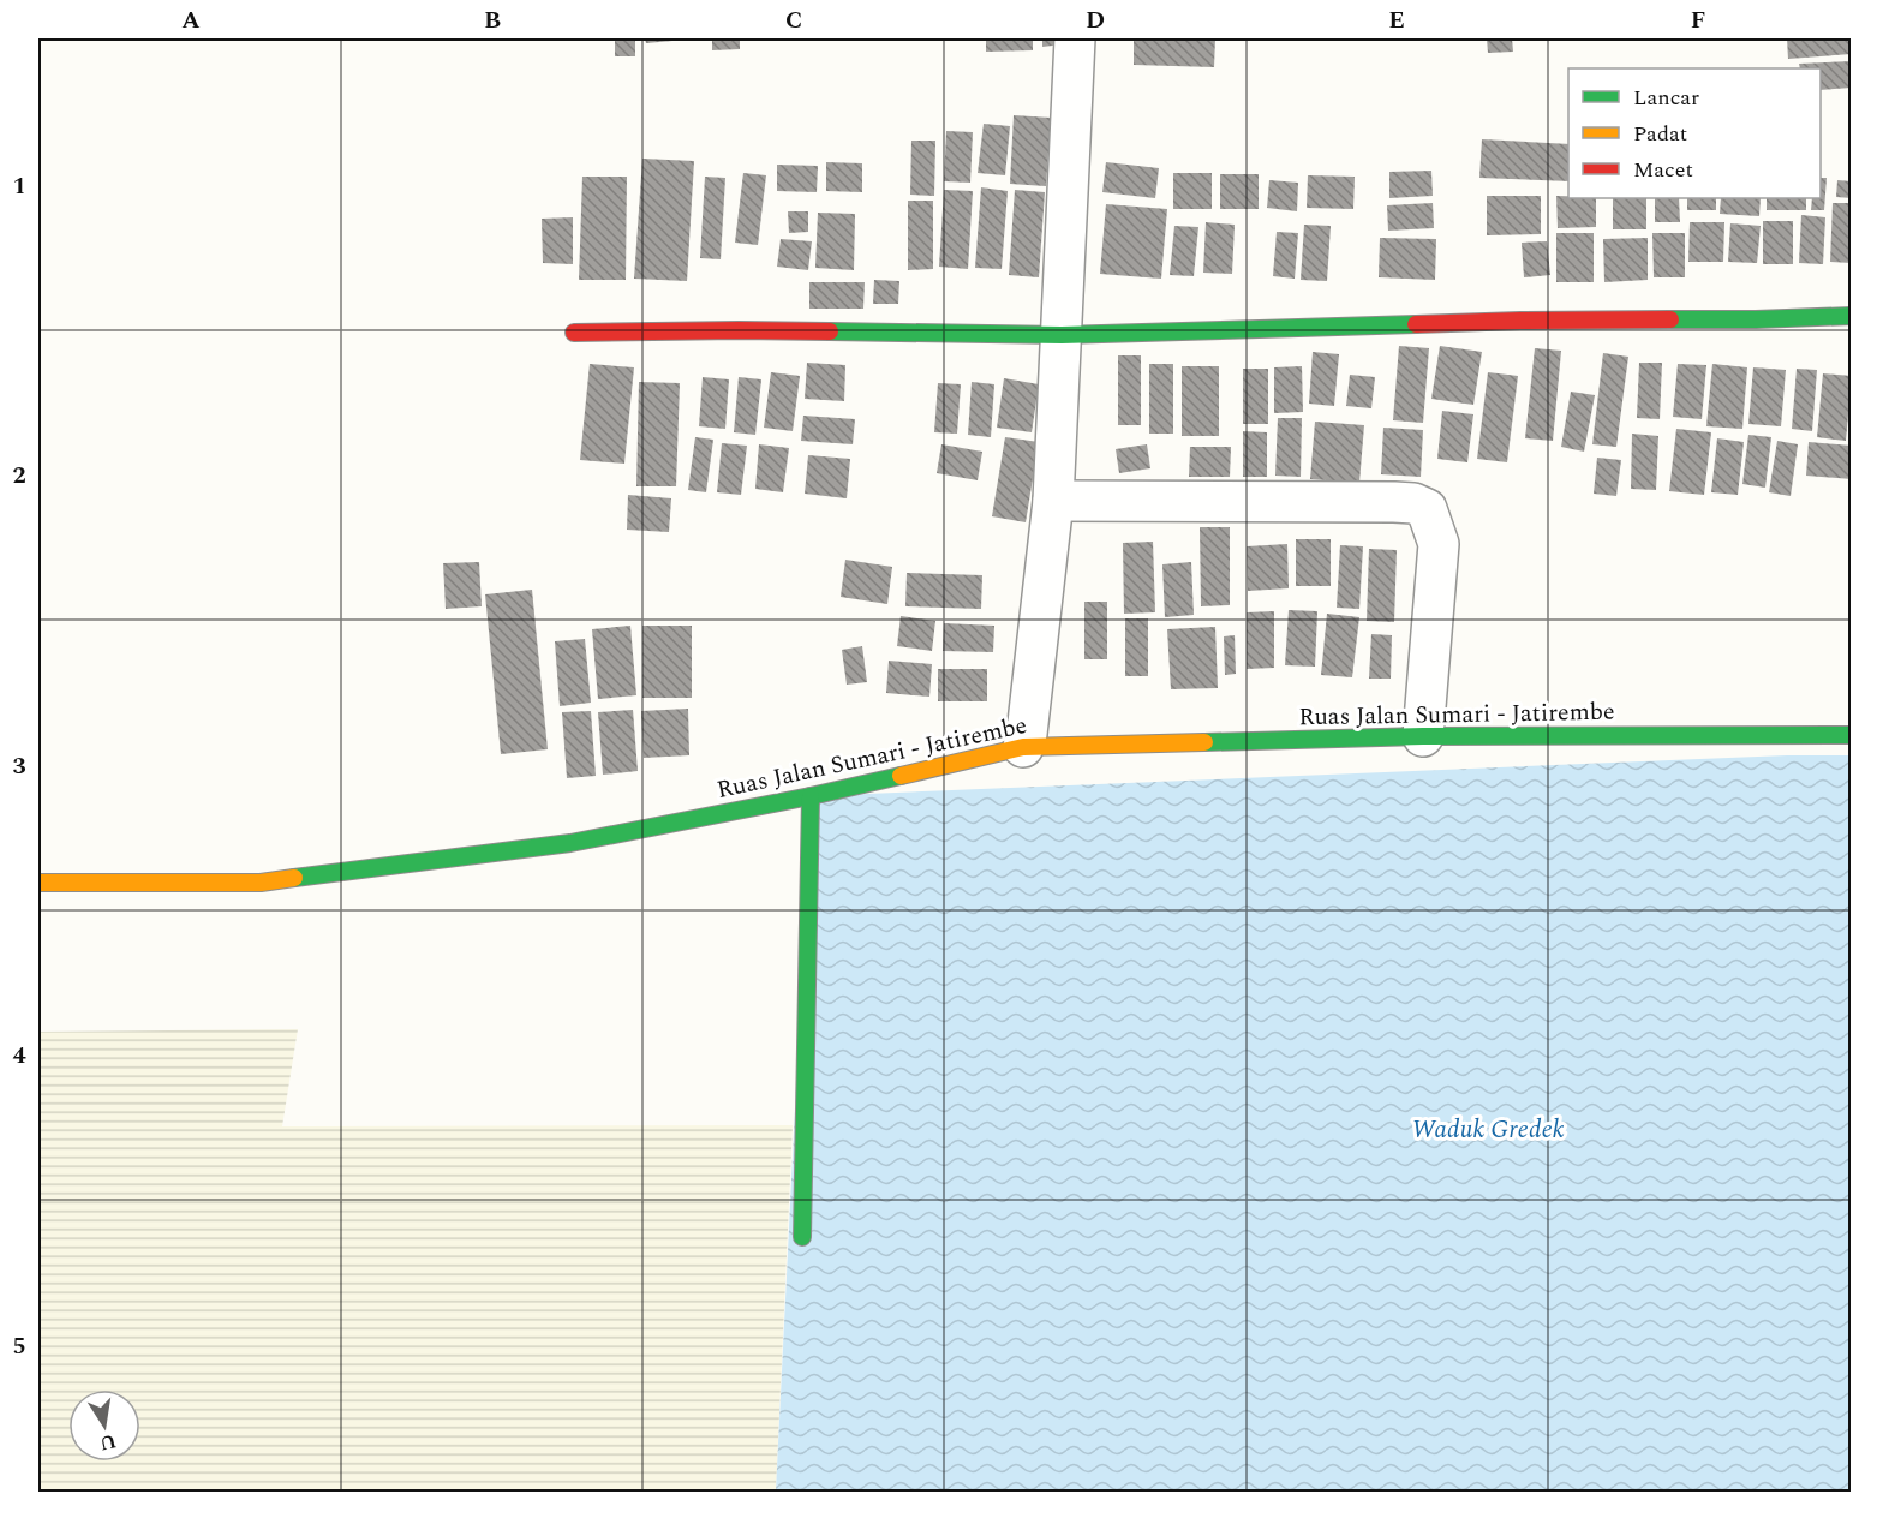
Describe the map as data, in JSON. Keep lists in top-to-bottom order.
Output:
{
  "streets": {
    "main road": ["Ruas Jalan Sumari - Jatirembe"]
  },
  "water": ["Waduk Gredek"],
  "legend": ["Lancar", "Padat", "Macet"],
  "north": "bottom",
  "grid": {
    "columns": [
      "A",
      "B",
      "C",
      "D",
      "E",
      "F"
    ],
    "rows": [
      "1",
      "2",
      "3",
      "4",
      "5"
    ]
  }
}
